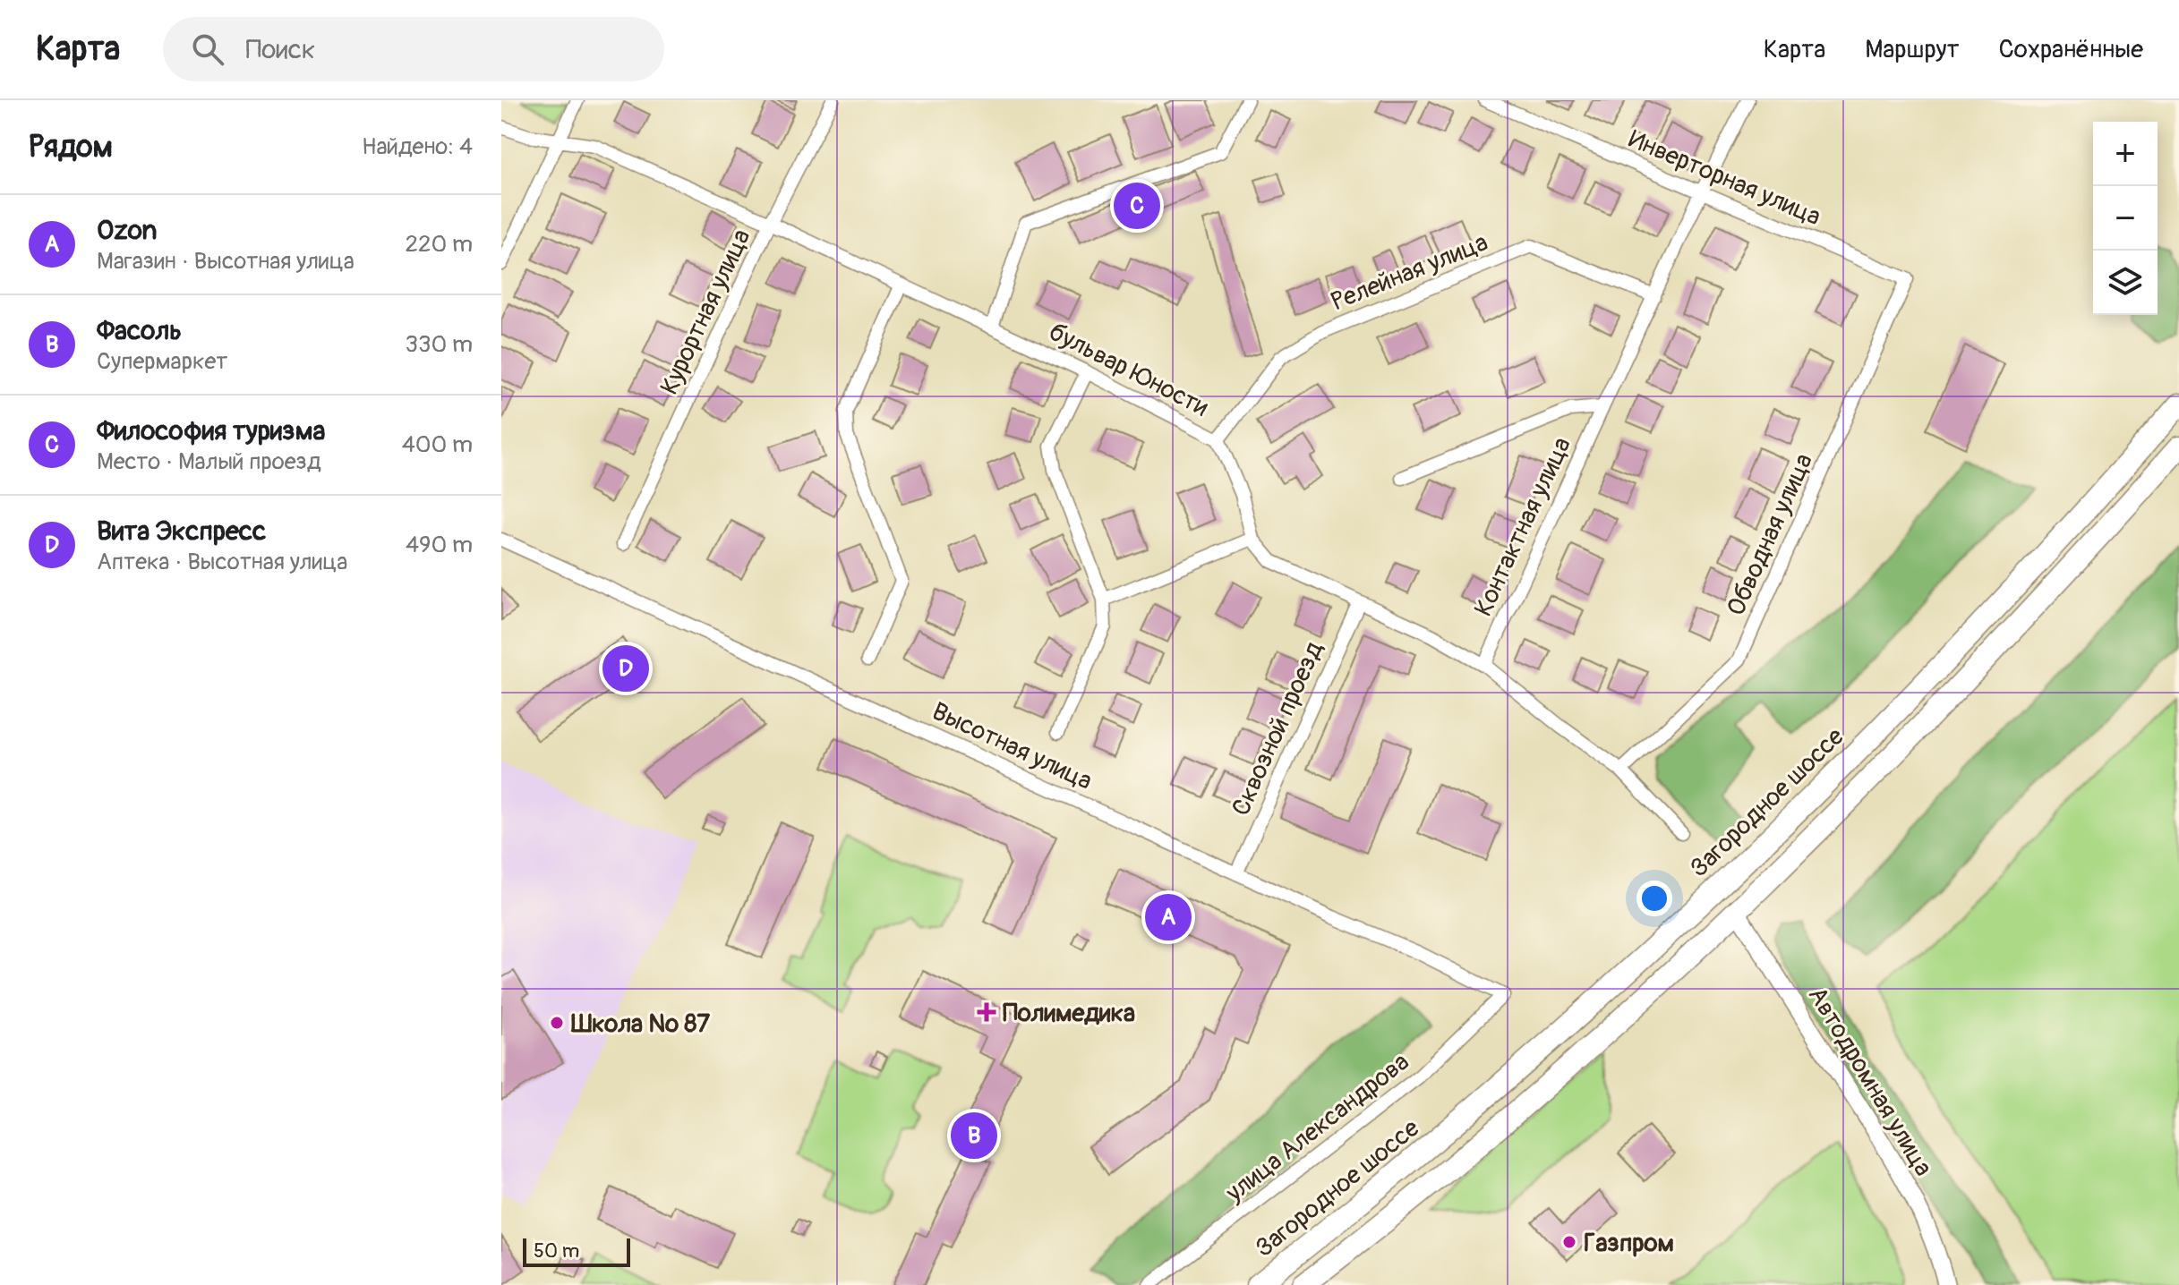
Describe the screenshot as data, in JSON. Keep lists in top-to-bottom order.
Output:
{
  "streets": {
    "highway": ["Загородное шоссе"],
    "street": [
      "Инверторная улица",
      "Релейная улица",
      "Курортная улица",
      "бульвар Юности",
      "Контактная улица",
      "Обводная улица",
      "Сквозной проезд",
      "Высотная улица",
      "Автодромная улица",
      "улица Александрова"
    ]
  },
  "crossings": [
    ["Инверторная улица", "Контактная улица"],
    ["Инверторная улица", "Обводная улица"],
    ["Релейная улица", "бульвар Юности"],
    ["Релейная улица", "Контактная улица"],
    ["Курортная улица", "бульвар Юности"],
    ["Сквозной проезд", "Высотная улица"],
    ["Высотная улица", "улица Александрова"]
  ],
  "places": {
    "health": ["Полимедика"],
    "other": ["Школа № 87", "Газпром"]
  },
  "scale_bar": "50 m",
  "page": {
    "header": "Карта",
    "search": "Поиск",
    "nav": ["Карта", "Маршрут", "Сохранённые"],
    "heading": ["Рядом", "Найдено: 4"],
    "map_buttons": ["+", "−"],
    "pins": [
      "C",
      "D",
      "A",
      "B"
    ],
    "list": [
      {
        "mark": "A",
        "name": "Ozon",
        "note": "Магазин · Высотная улица",
        "value": "220 m"
      },
      {
        "mark": "B",
        "name": "Фасоль",
        "note": "Супермаркет",
        "value": "330 m"
      },
      {
        "mark": "C",
        "name": "Философия туризма",
        "note": "Место · Малый проезд",
        "value": "400 m"
      },
      {
        "mark": "D",
        "name": "Вита Экспресс",
        "note": "Аптека · Высотная улица",
        "value": "490 m"
      }
    ],
    "scale": "50 m"
  }
}
